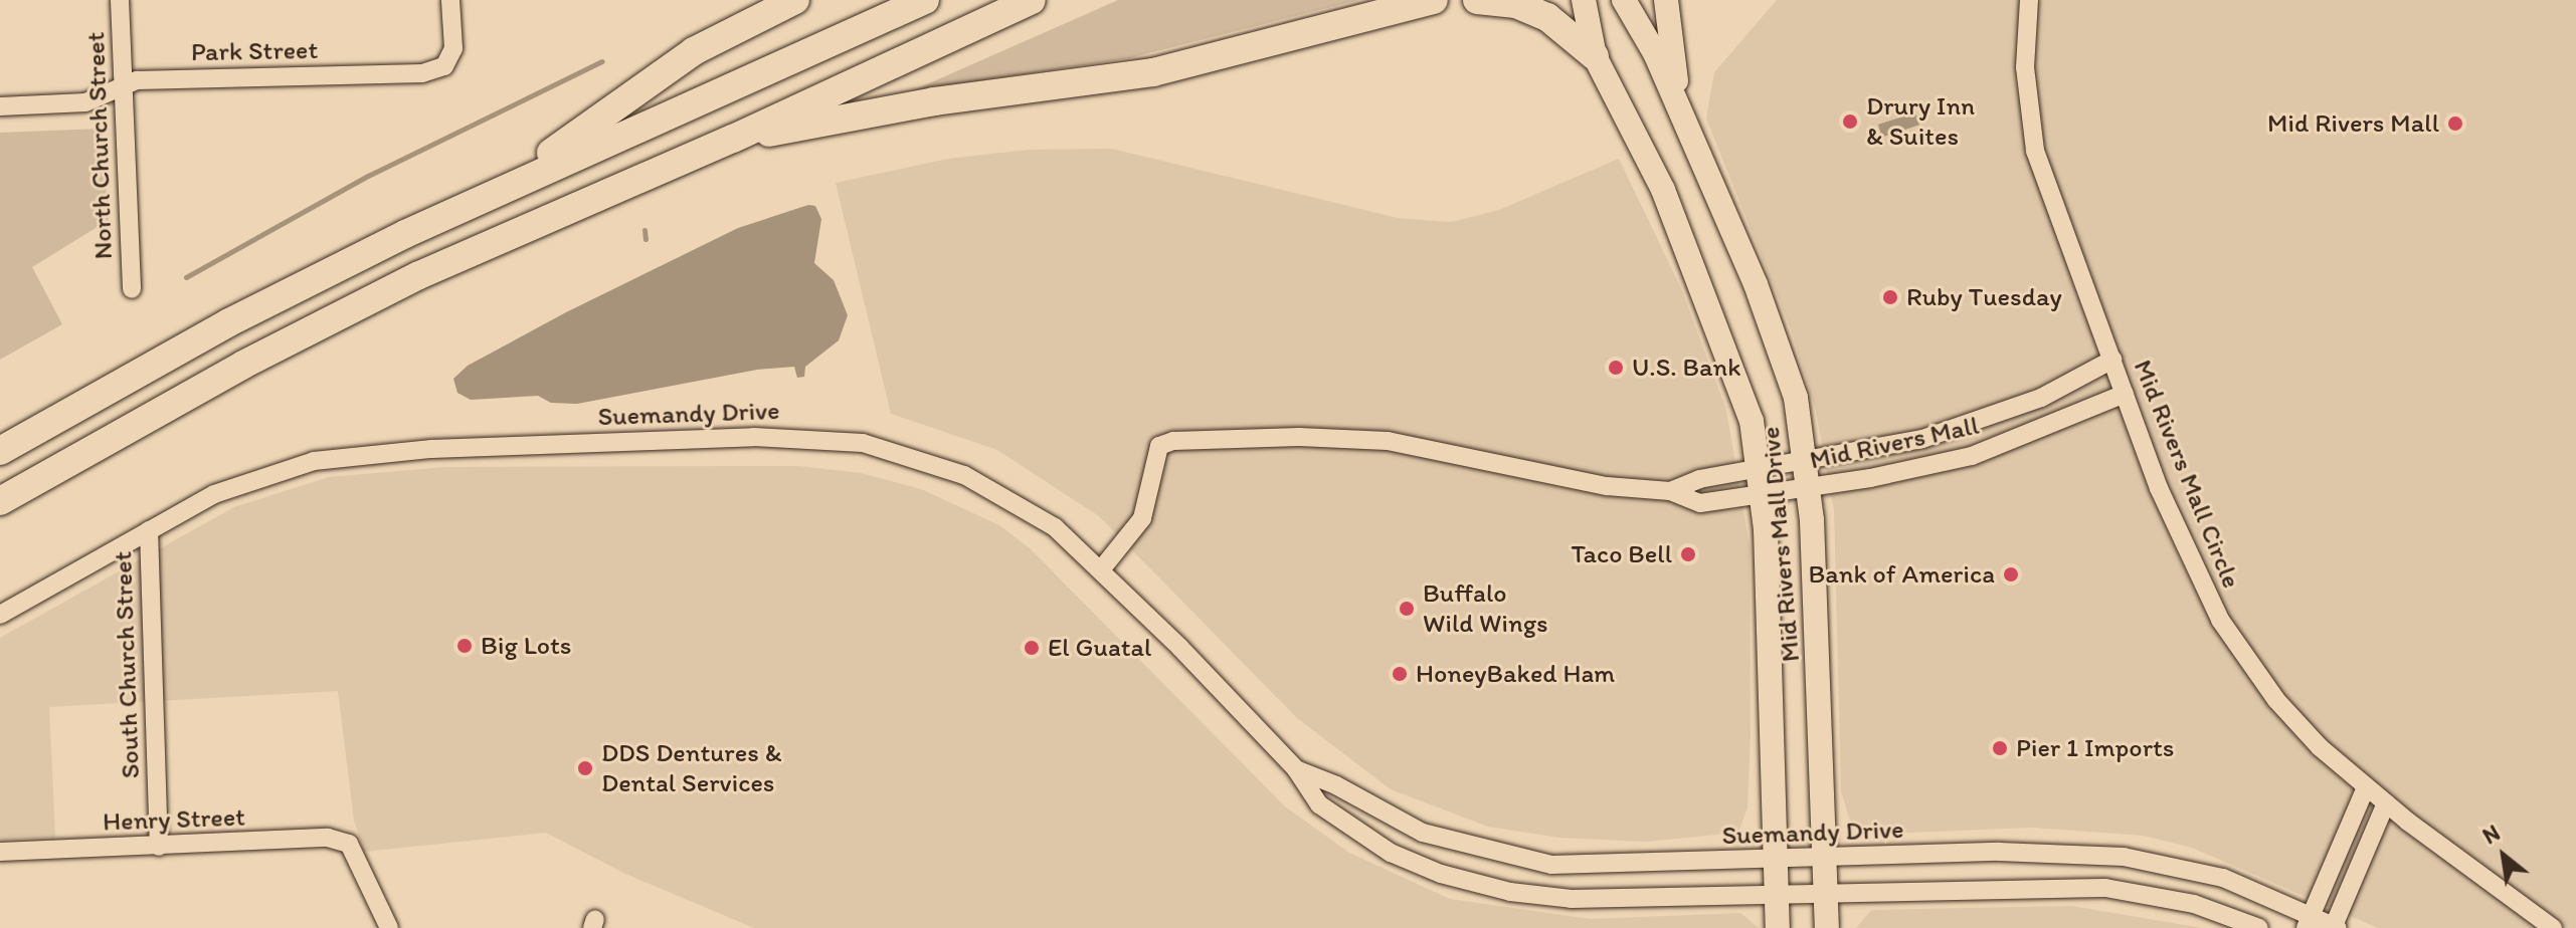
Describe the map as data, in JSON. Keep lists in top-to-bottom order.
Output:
{
  "streets": {
    "main road": ["Mid Rivers Mall Drive"],
    "street": [
      "Park Street",
      "North Church Street",
      "Suemandy Drive",
      "Mid Rivers Mall",
      "Mid Rivers Mall Circle",
      "South Church Street",
      "Henry Street"
    ]
  },
  "crossings": [
    ["Park Street", "North Church Street"],
    ["Suemandy Drive", "Mid Rivers Mall Drive"],
    ["Suemandy Drive", "South Church Street"],
    ["Mid Rivers Mall", "Mid Rivers Mall Circle"],
    ["Mid Rivers Mall", "Mid Rivers Mall Drive"],
    ["South Church Street", "Henry Street"]
  ],
  "places": [
    "Drury Inn & Suites",
    "Mid Rivers Mall",
    "Ruby Tuesday",
    "U.S. Bank",
    "Taco Bell",
    "Bank of America",
    "Buffalo Wild Wings",
    "Big Lots",
    "El Guatal",
    "HoneyBaked Ham",
    "Pier 1 Imports",
    "DDS Dentures & Dental Services"
  ],
  "north": "top left"
}
